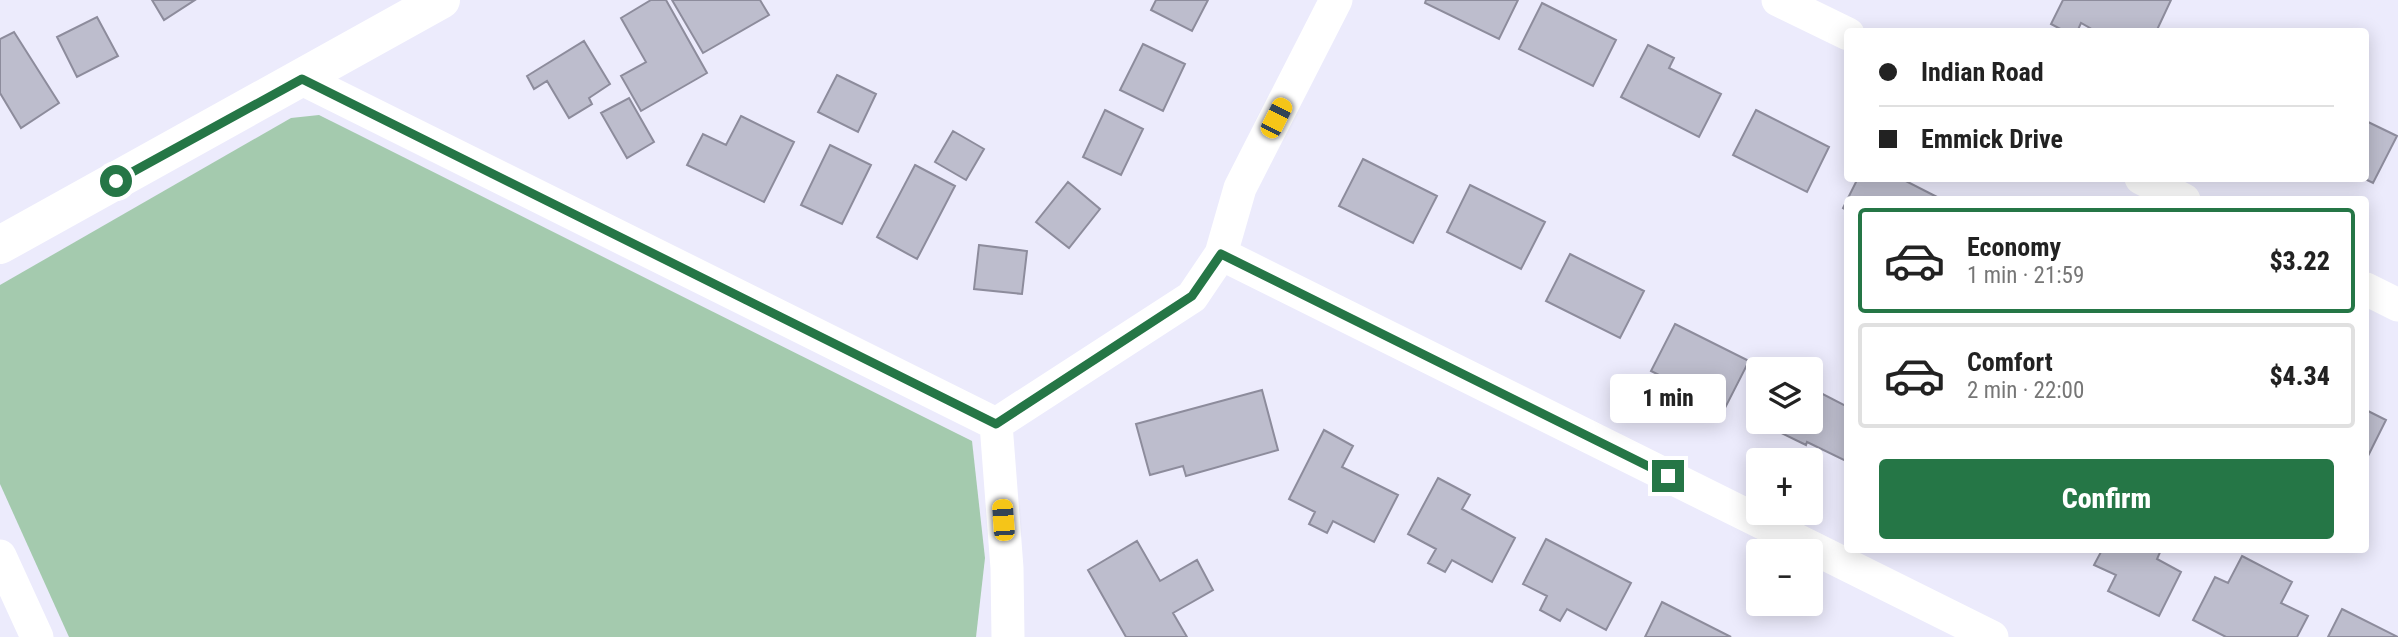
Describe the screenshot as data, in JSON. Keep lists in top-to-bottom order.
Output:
{
  "page": {
    "banner": ["Indian Road", "Emmick Drive"],
    "list": [
      {
        "name": "Economy",
        "note": "1 min · 21:59",
        "value": "$3.22"
      },
      {
        "name": "Comfort",
        "note": "2 min · 22:00",
        "value": "$4.34"
      }
    ],
    "map_buttons": ["+", "−"],
    "bubble": "1 min",
    "buttons": "Confirm"
  }
}
